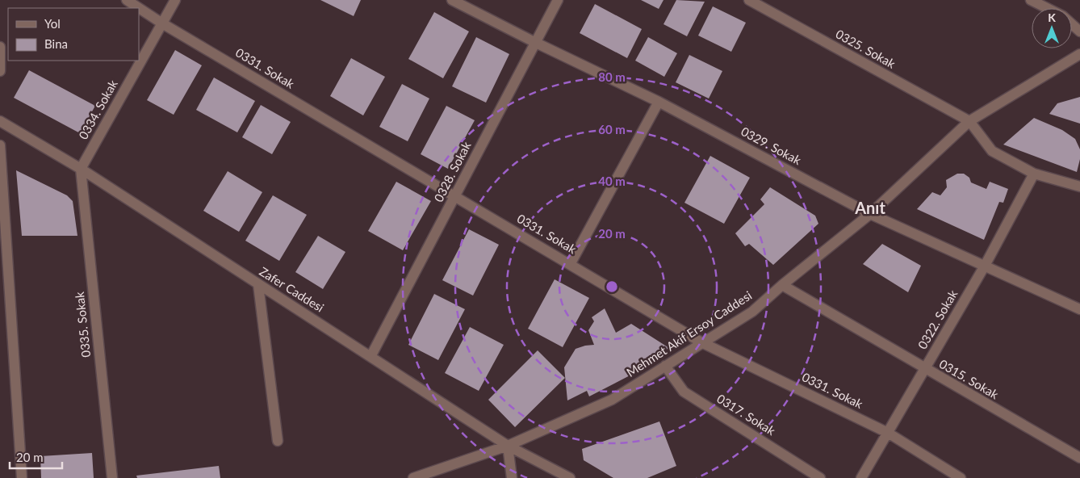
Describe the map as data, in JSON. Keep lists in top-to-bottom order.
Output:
{
  "streets": {
    "street": [
      "0325. Sokak",
      "0331. Sokak",
      "0334. Sokak",
      "0329. Sokak",
      "0328. Sokak",
      "Zafer Caddesi",
      "0322. Sokak",
      "0335. Sokak",
      "Mehmet Akif Ersoy Caddesi",
      "0315. Sokak",
      "0317. Sokak"
    ]
  },
  "crossings": [
    ["0325. Sokak", "Mehmet Akif Ersoy Caddesi"],
    ["0331. Sokak", "0334. Sokak"],
    ["0331. Sokak", "0328. Sokak"],
    ["0331. Sokak", "0322. Sokak"],
    ["0331. Sokak", "Mehmet Akif Ersoy Caddesi"],
    ["0334. Sokak", "Zafer Caddesi"],
    ["0334. Sokak", "0335. Sokak"],
    ["0329. Sokak", "0328. Sokak"],
    ["0329. Sokak", "0322. Sokak"],
    ["0329. Sokak", "Mehmet Akif Ersoy Caddesi"],
    ["0328. Sokak", "Zafer Caddesi"],
    ["Zafer Caddesi", "0335. Sokak"],
    ["Zafer Caddesi", "Mehmet Akif Ersoy Caddesi"],
    ["0322. Sokak", "0315. Sokak"],
    ["Mehmet Akif Ersoy Caddesi", "0315. Sokak"],
    ["Mehmet Akif Ersoy Caddesi", "0317. Sokak"]
  ],
  "districts": ["Anıt"],
  "legend": ["Yol", "Bina"],
  "scale_bar": "20 m",
  "north": "top",
  "rings": [
    "80 m",
    "60 m",
    "40 m",
    "20 m"
  ]
}
